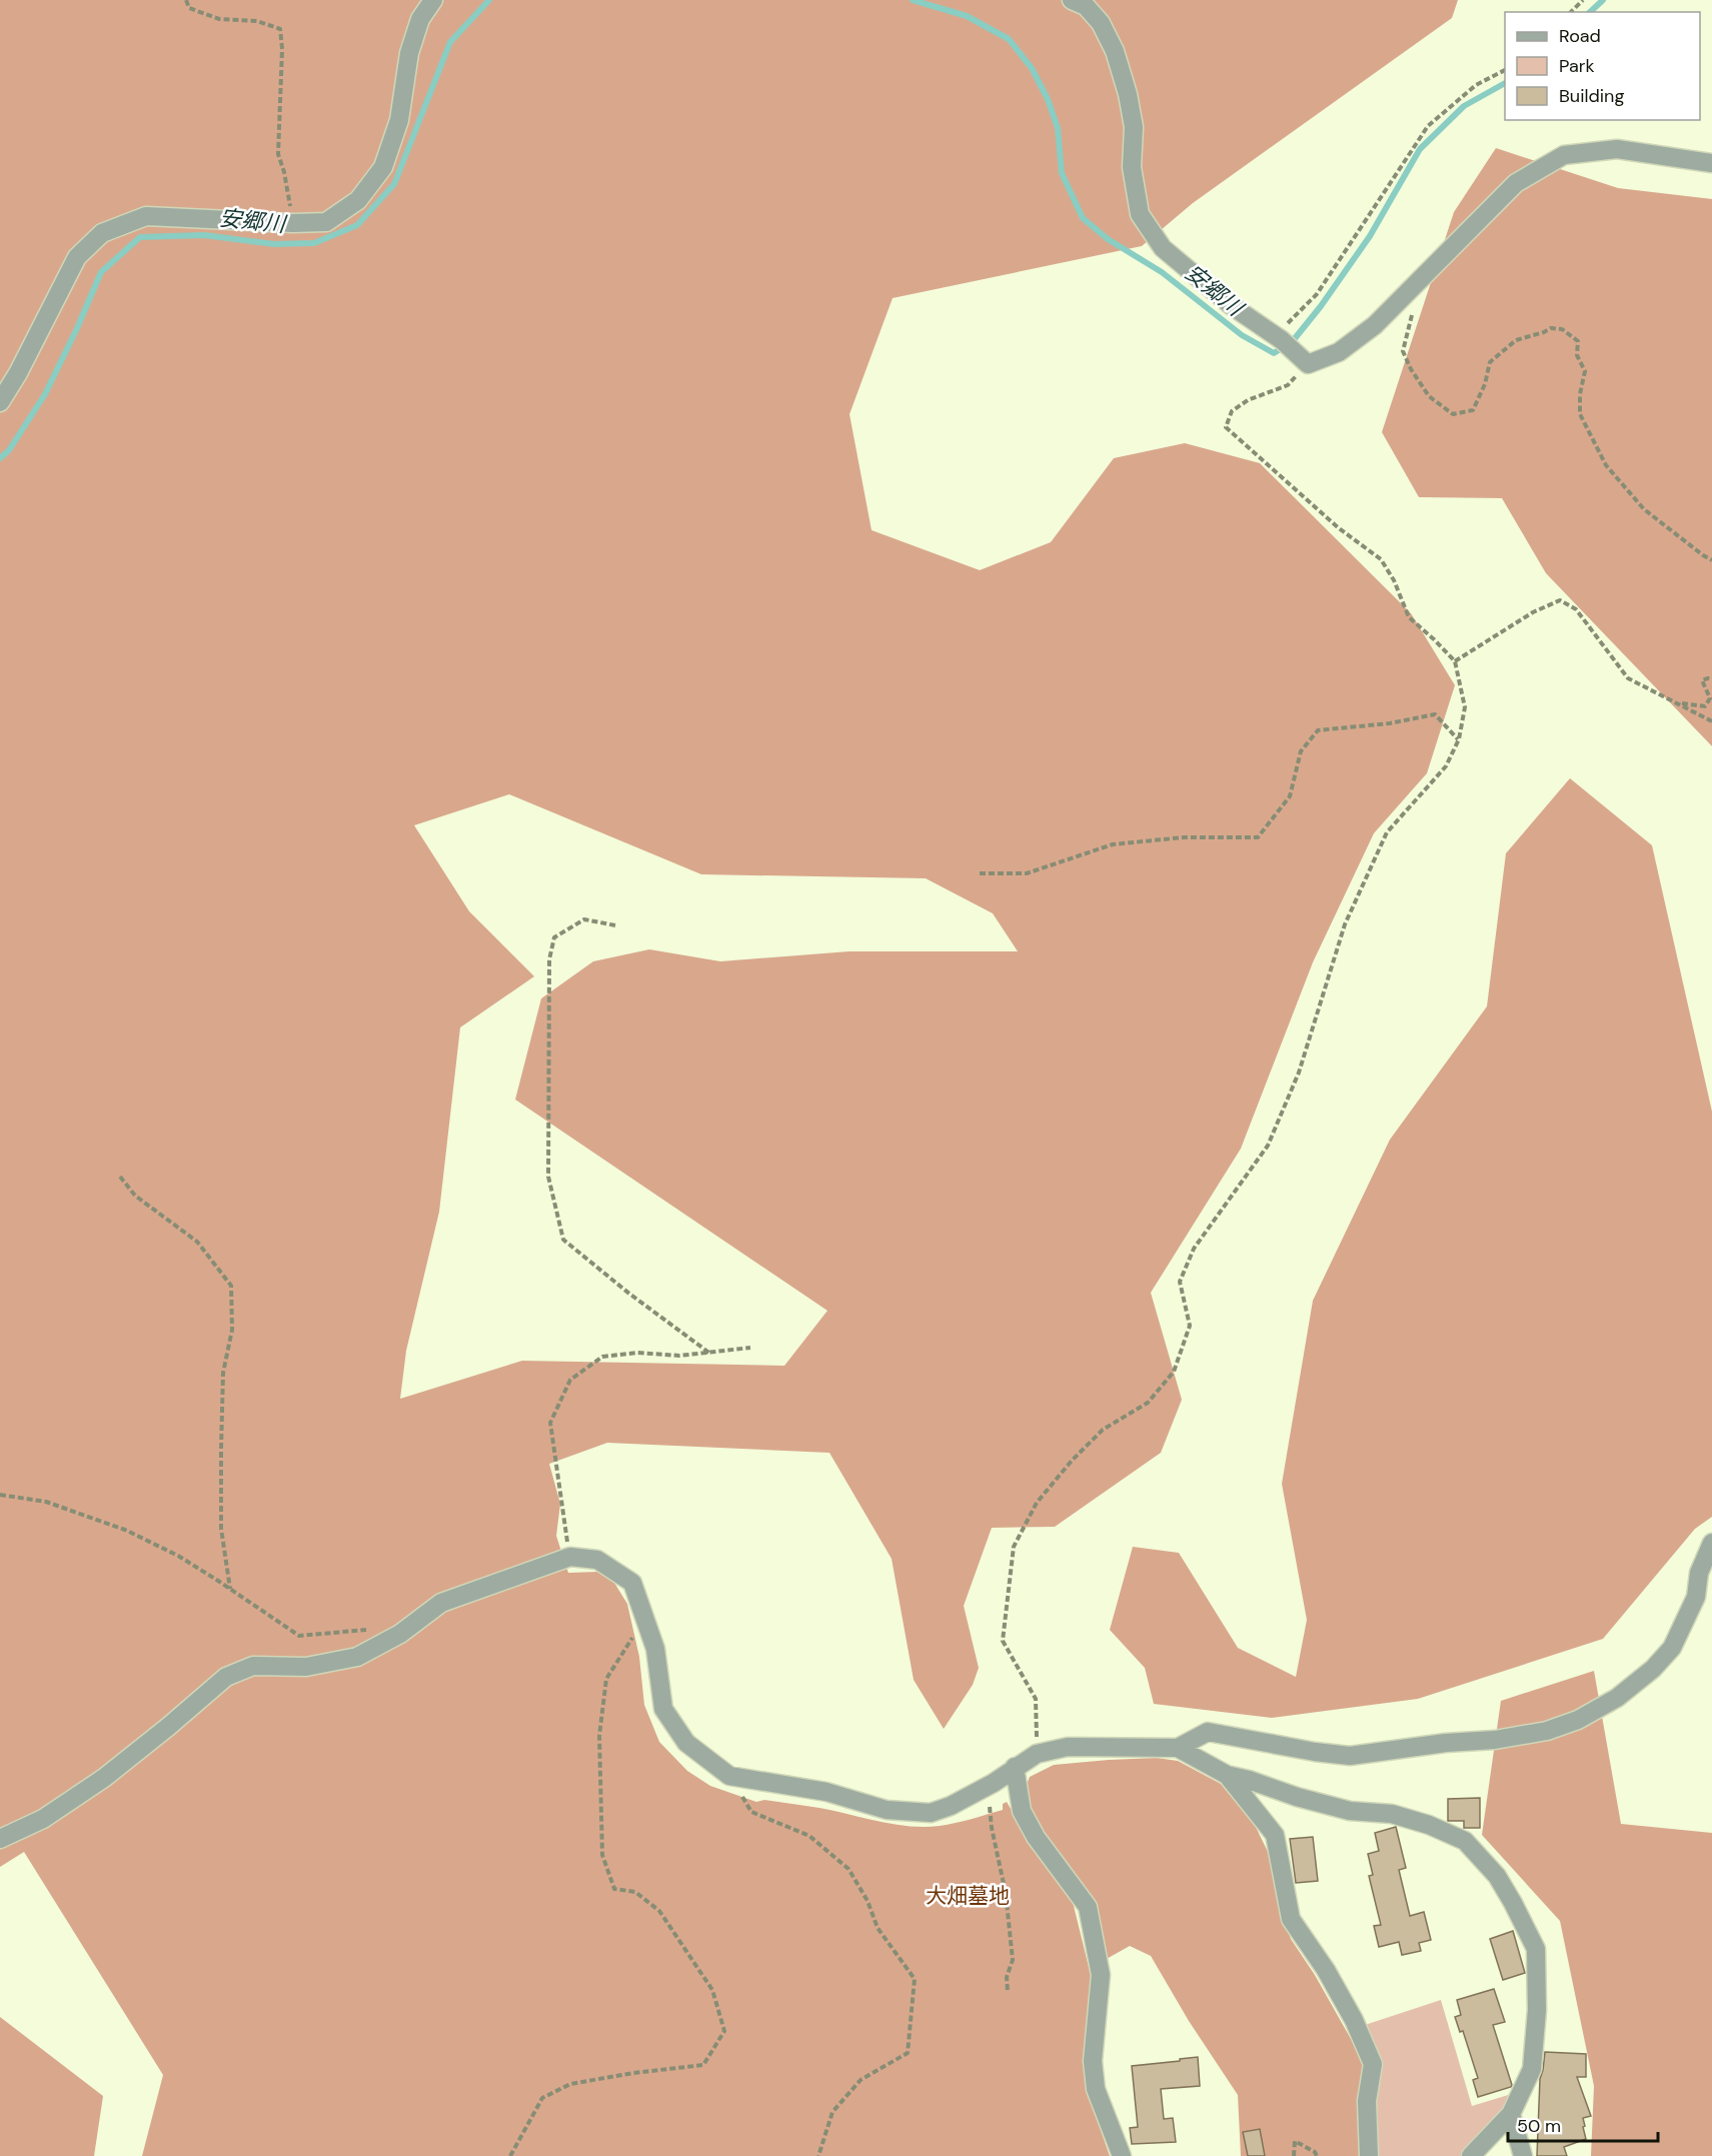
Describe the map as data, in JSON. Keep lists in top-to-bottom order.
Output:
{
  "water": ["安郷川"],
  "parks": ["大畑墓地"],
  "legend": ["Road", "Park", "Building"],
  "scale_bar": "50 m"
}
